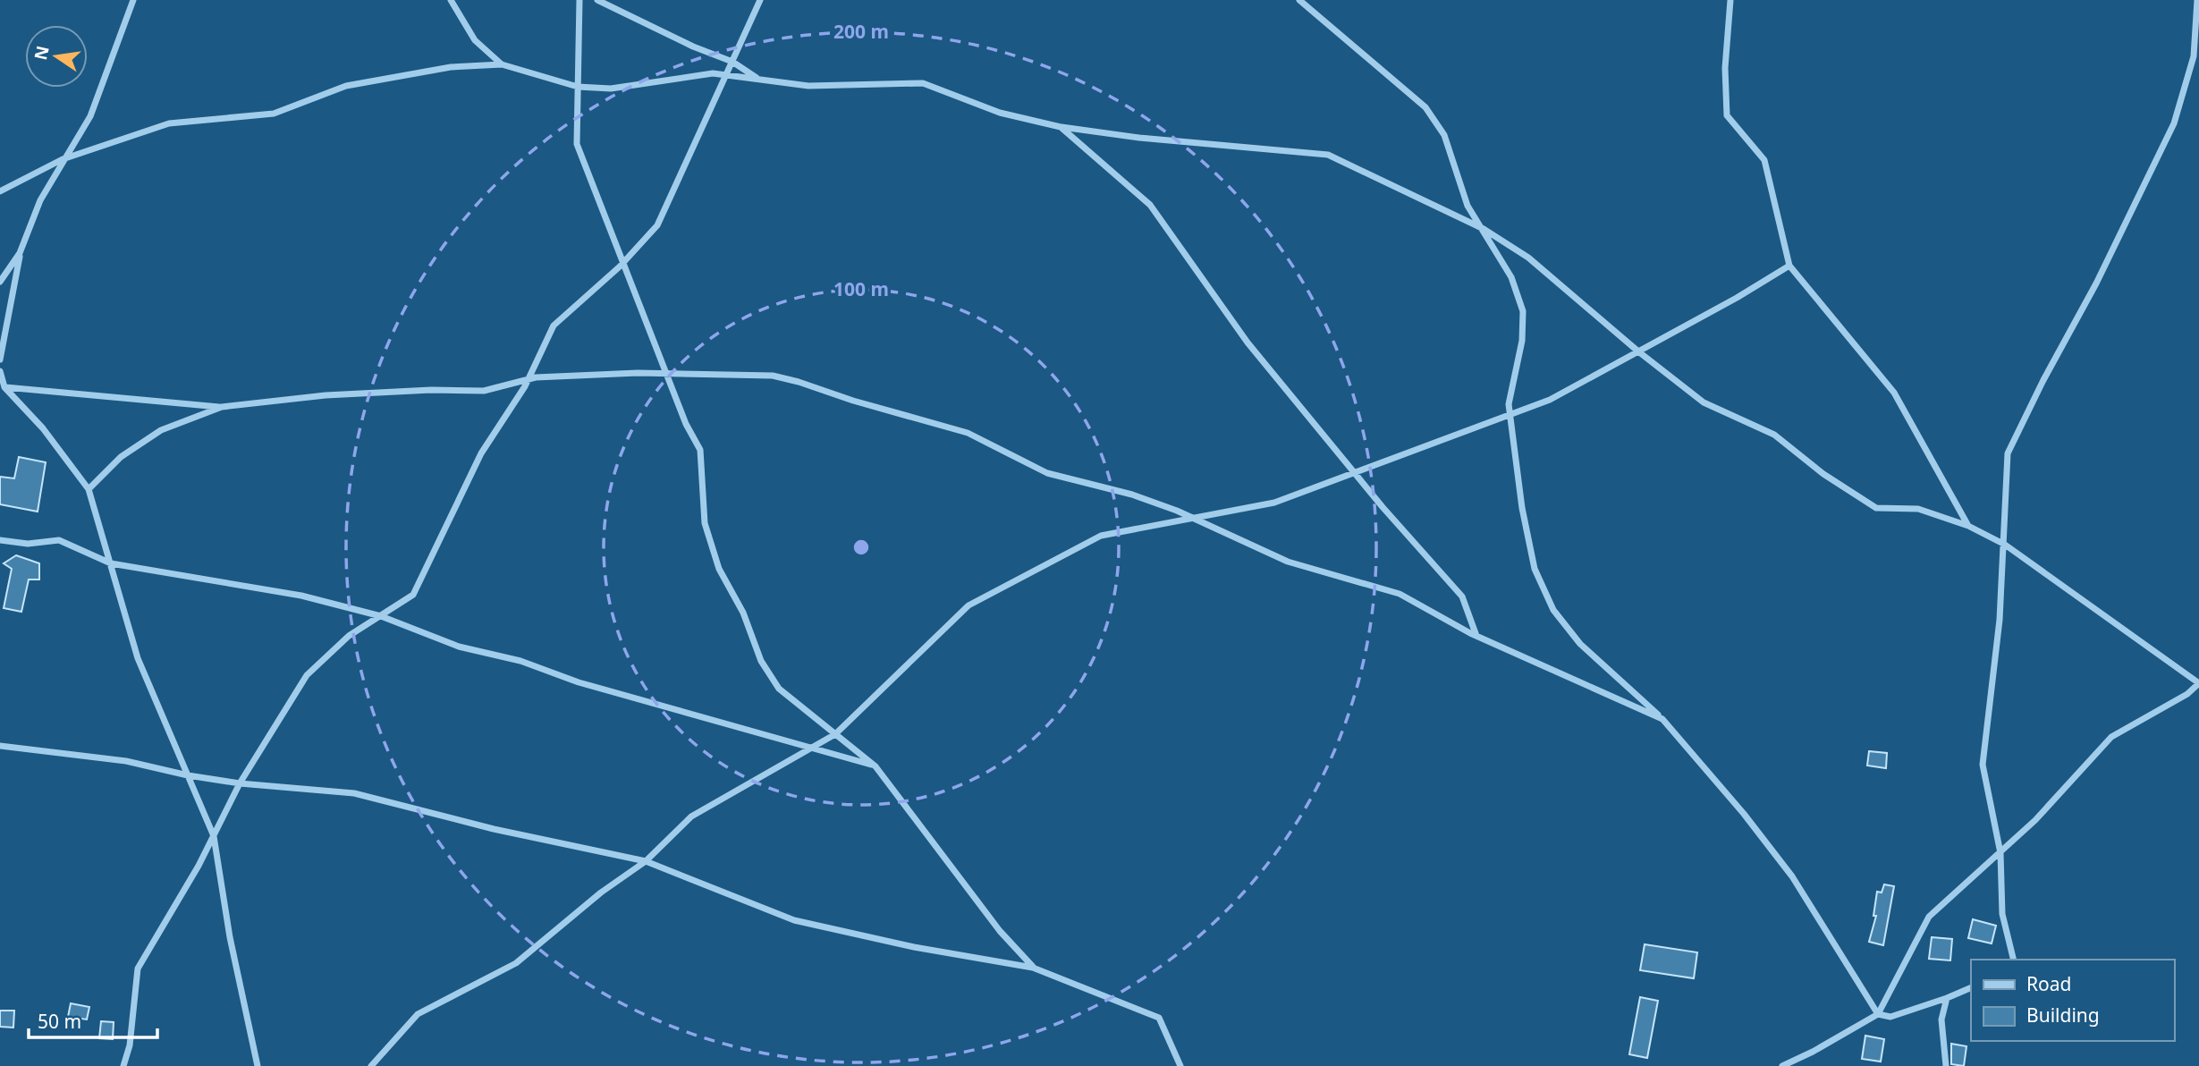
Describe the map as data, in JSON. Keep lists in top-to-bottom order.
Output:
{
  "legend": ["Road", "Building"],
  "scale_bar": "50 m",
  "north": "left",
  "rings": ["200 m", "100 m"]
}
